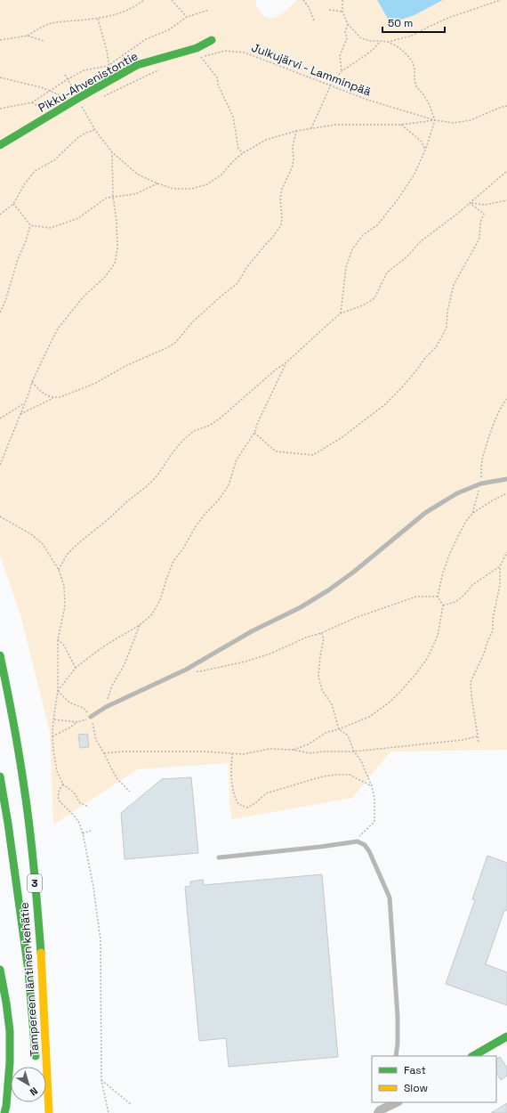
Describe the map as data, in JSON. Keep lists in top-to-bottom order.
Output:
{
  "streets": {
    "main road": ["Pikku-Ahvenistontie", "3", "Tampereen läntinen kehätie"],
    "path": ["Julkujärvi - Lamminpää"]
  },
  "legend": ["Fast", "Slow"],
  "scale_bar": "50 m",
  "north": "bottom right"
}
